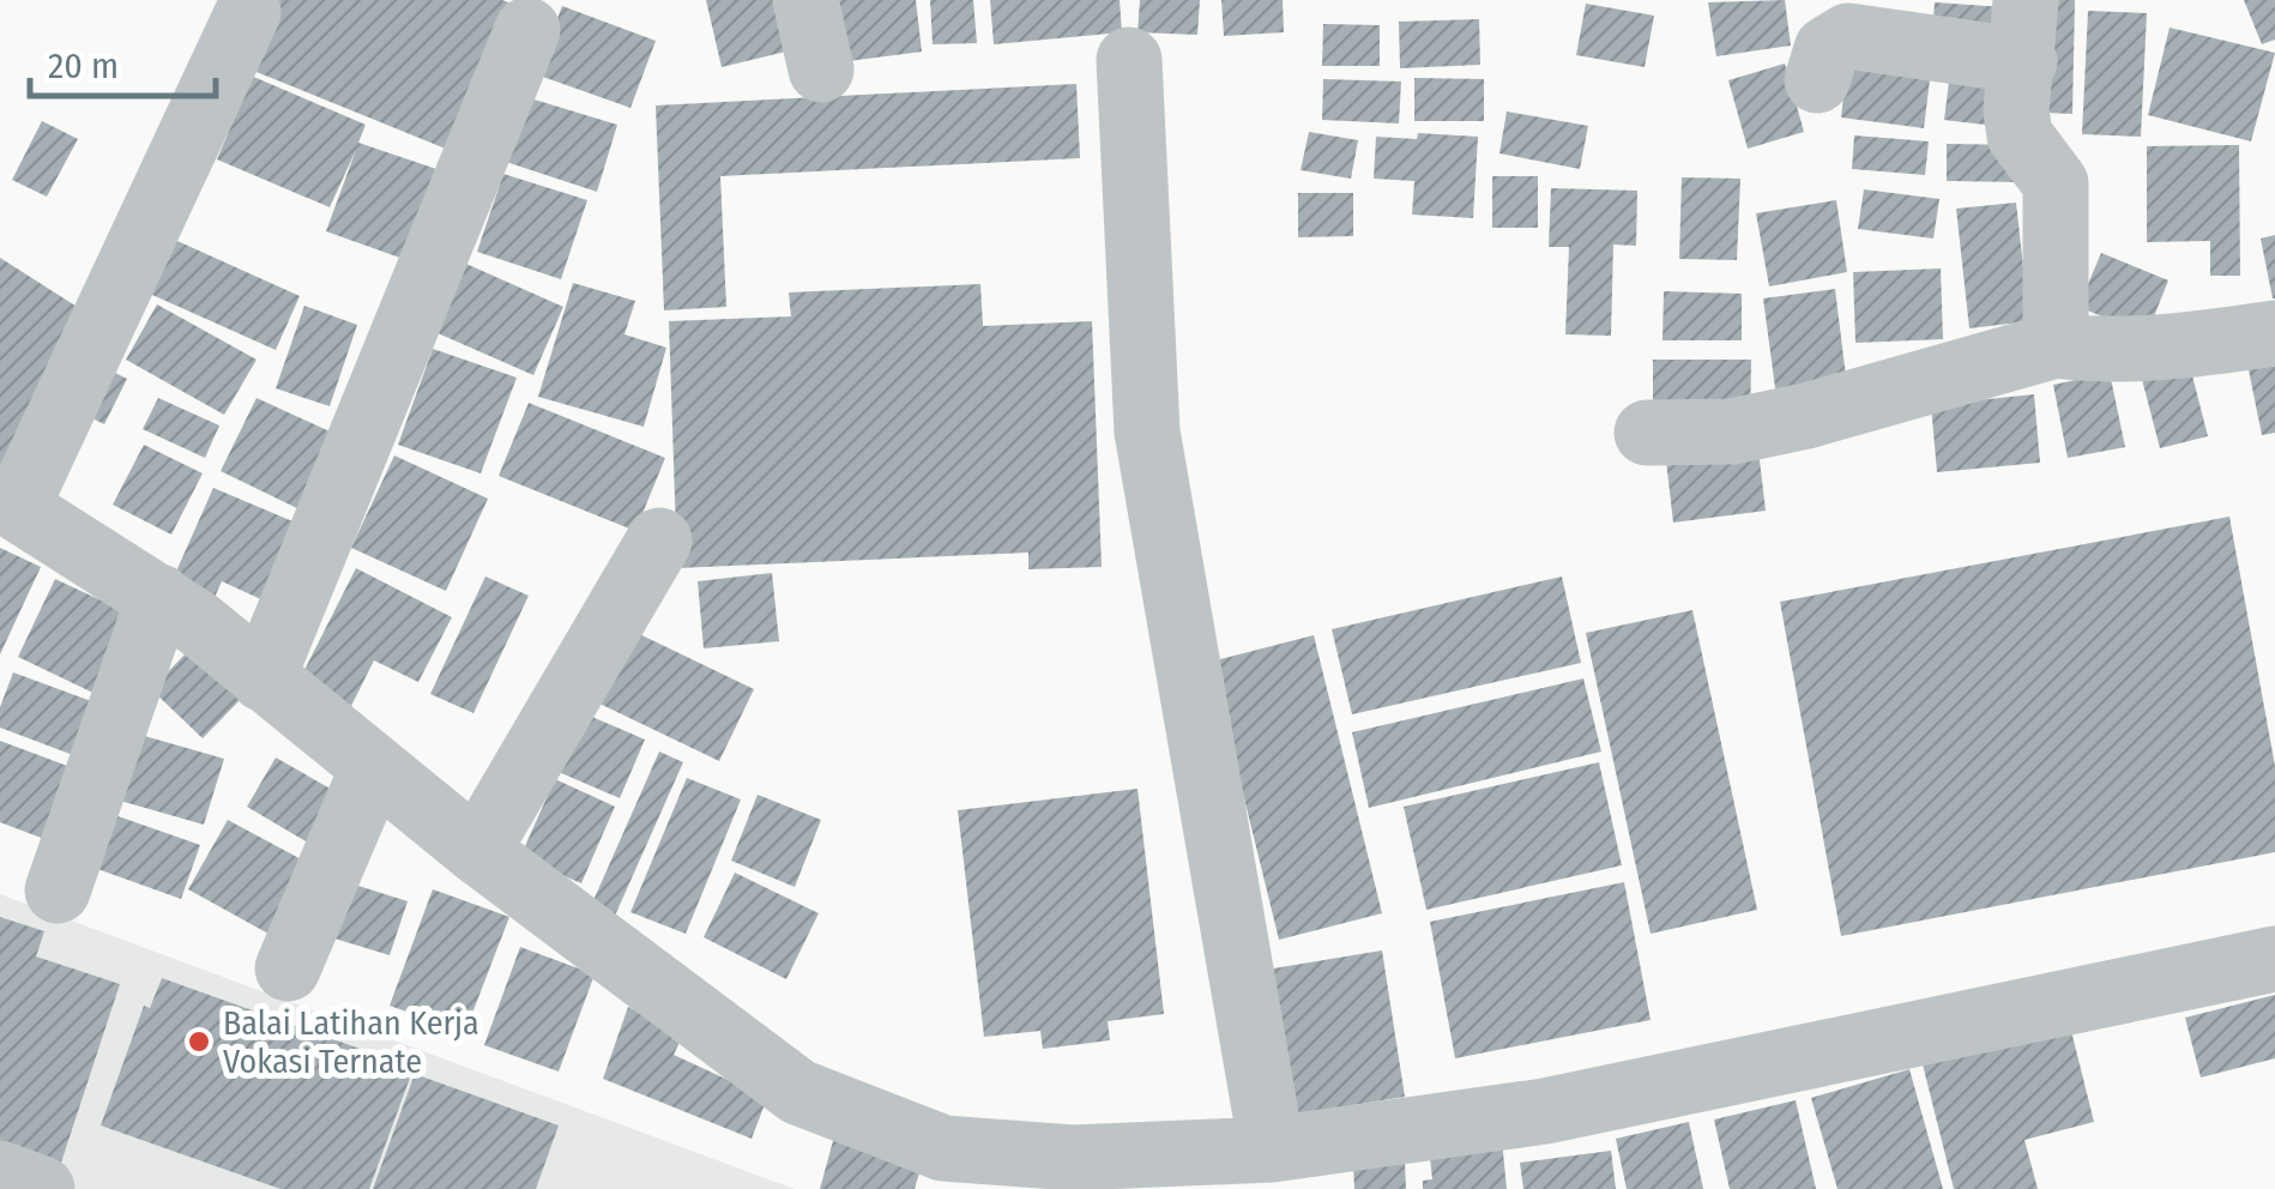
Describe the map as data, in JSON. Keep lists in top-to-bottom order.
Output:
{
  "places": ["Balai Latihan Kerja Vokasi Ternate"],
  "scale_bar": "20 m"
}
